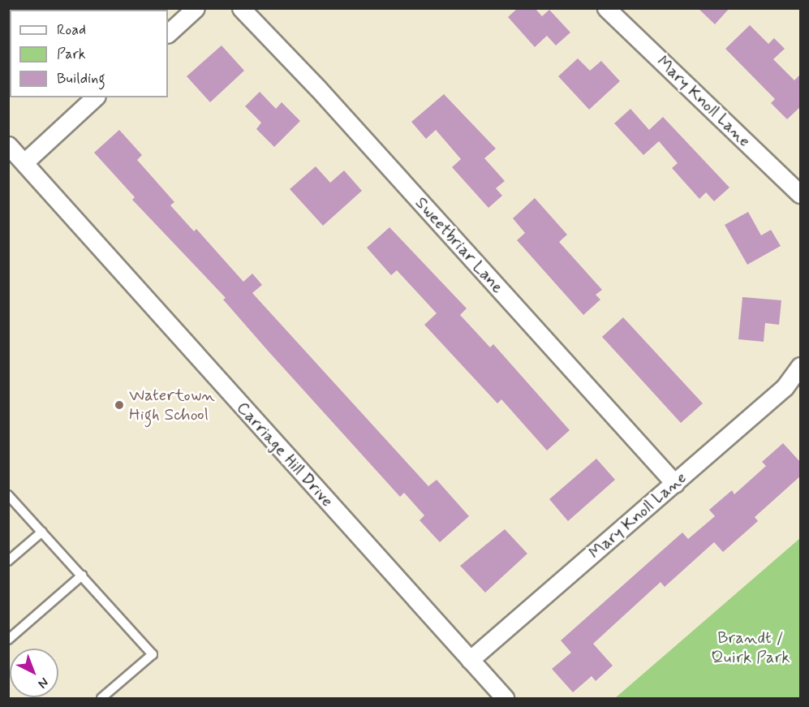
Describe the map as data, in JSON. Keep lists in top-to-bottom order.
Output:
{
  "streets": {
    "street": ["Mary Knoll Lane", "Sweetbriar Lane", "Carriage Hill Drive"]
  },
  "crossings": [
    ["Mary Knoll Lane", "Sweetbriar Lane"],
    ["Mary Knoll Lane", "Carriage Hill Drive"]
  ],
  "parks": ["Brandt / Quirk Park"],
  "places": ["Watertown High School"],
  "legend": ["Road", "Park", "Building"],
  "north": "bottom right"
}
